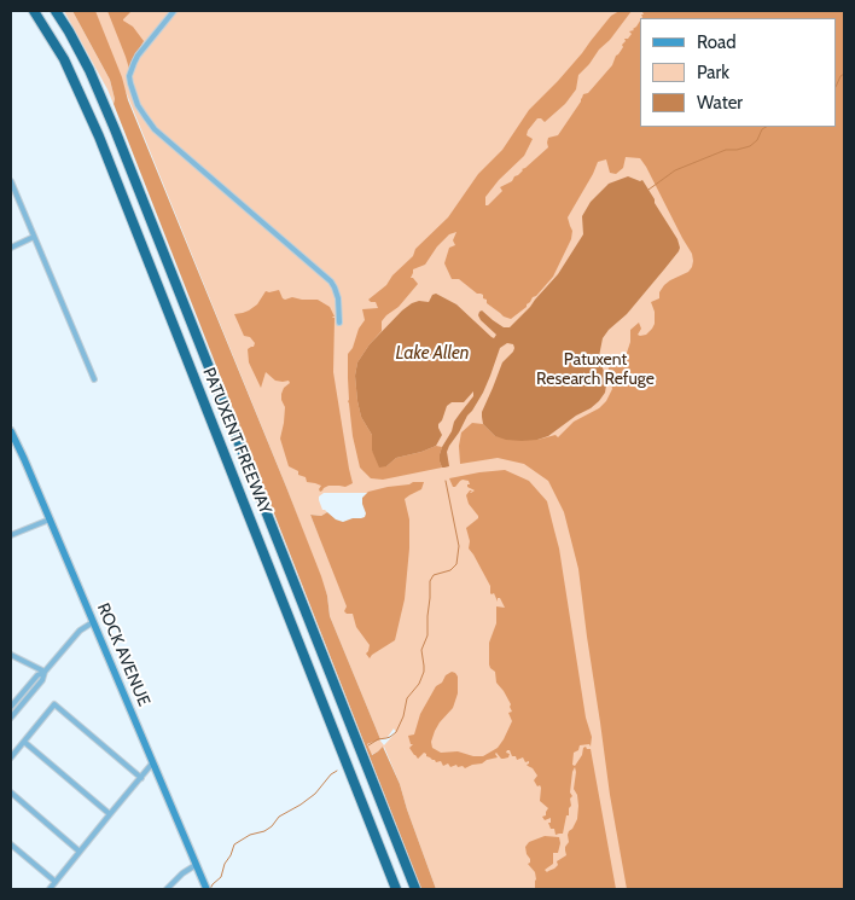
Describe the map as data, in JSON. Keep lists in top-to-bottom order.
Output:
{
  "streets": {
    "highway": ["PATUXENT FREEWAY"],
    "street": ["ROCK AVENUE"]
  },
  "water": ["Lake Allen"],
  "parks": ["Patuxent Research Refuge"],
  "legend": ["Road", "Park", "Water"]
}
